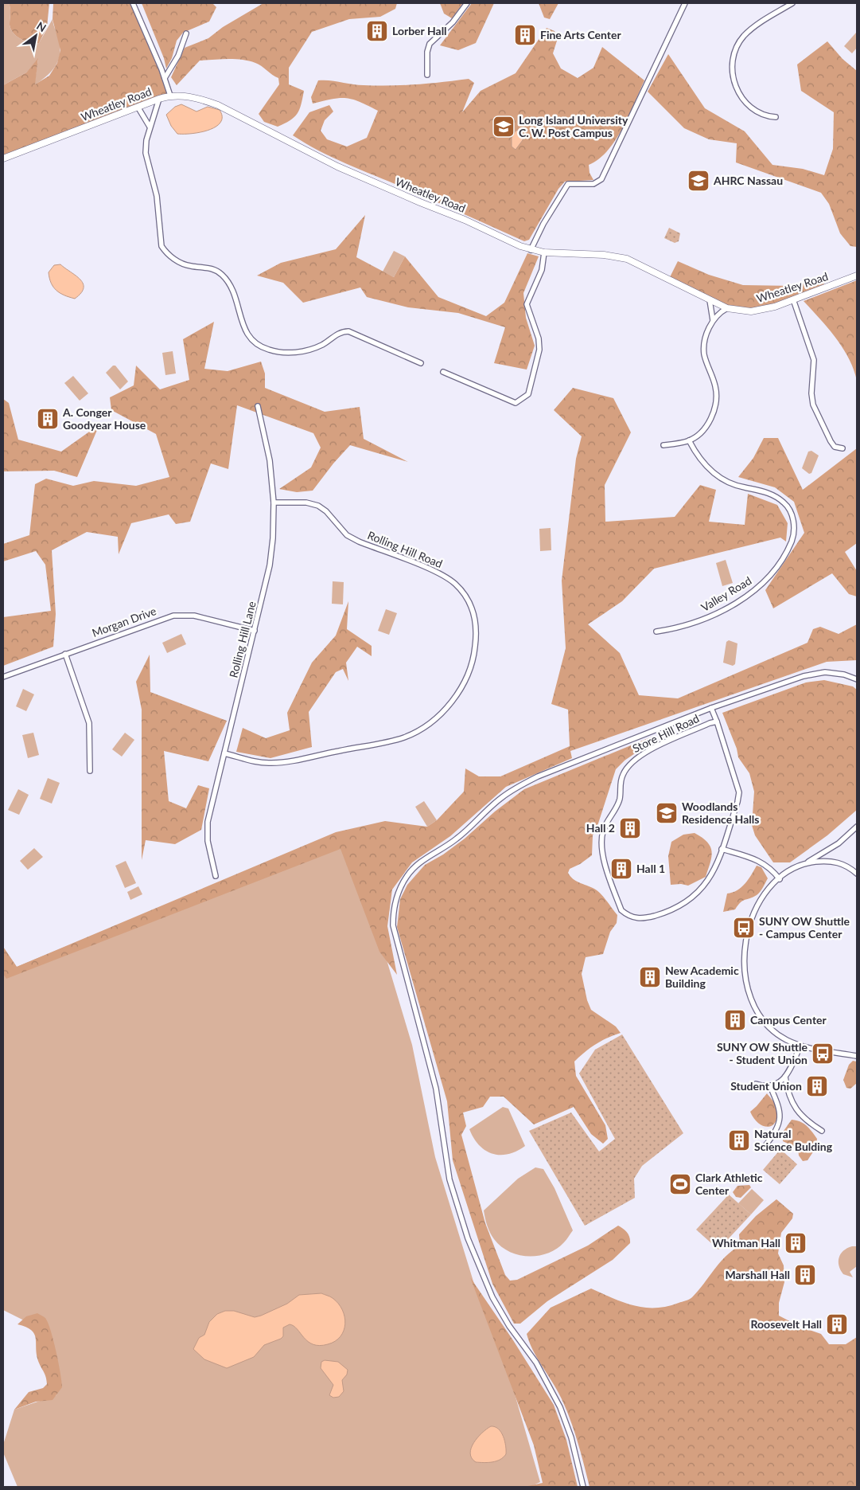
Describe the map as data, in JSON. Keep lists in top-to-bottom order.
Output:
{
  "streets": {
    "main road": ["Wheatley Road"],
    "street": [
      "Rolling Hill Road",
      "Valley Road",
      "Morgan Drive",
      "Rolling Hill Lane",
      "Store Hill Road"
    ]
  },
  "crossings": [
    ["Rolling Hill Road", "Rolling Hill Lane"],
    ["Morgan Drive", "Rolling Hill Lane"]
  ],
  "places": {
    "building": [
      "Lorber Hall",
      "Fine Arts Center",
      "A. Conger Goodyear House",
      "Hall 2",
      "Hall 1",
      "New Academic Building",
      "Campus Center",
      "Student Union",
      "Natural Science Bulding",
      "Whitman Hall",
      "Marshall Hall",
      "Roosevelt Hall"
    ],
    "school or university": ["Long Island University C. W. Post Campus", "AHRC Nassau", "Woodlands Residence Halls"],
    "bus stop": ["SUNY OW Shuttle - Campus Center", "SUNY OW Shuttle - Student Union"],
    "sports": ["Clark Athletic Center"]
  },
  "north": "top right"
}
